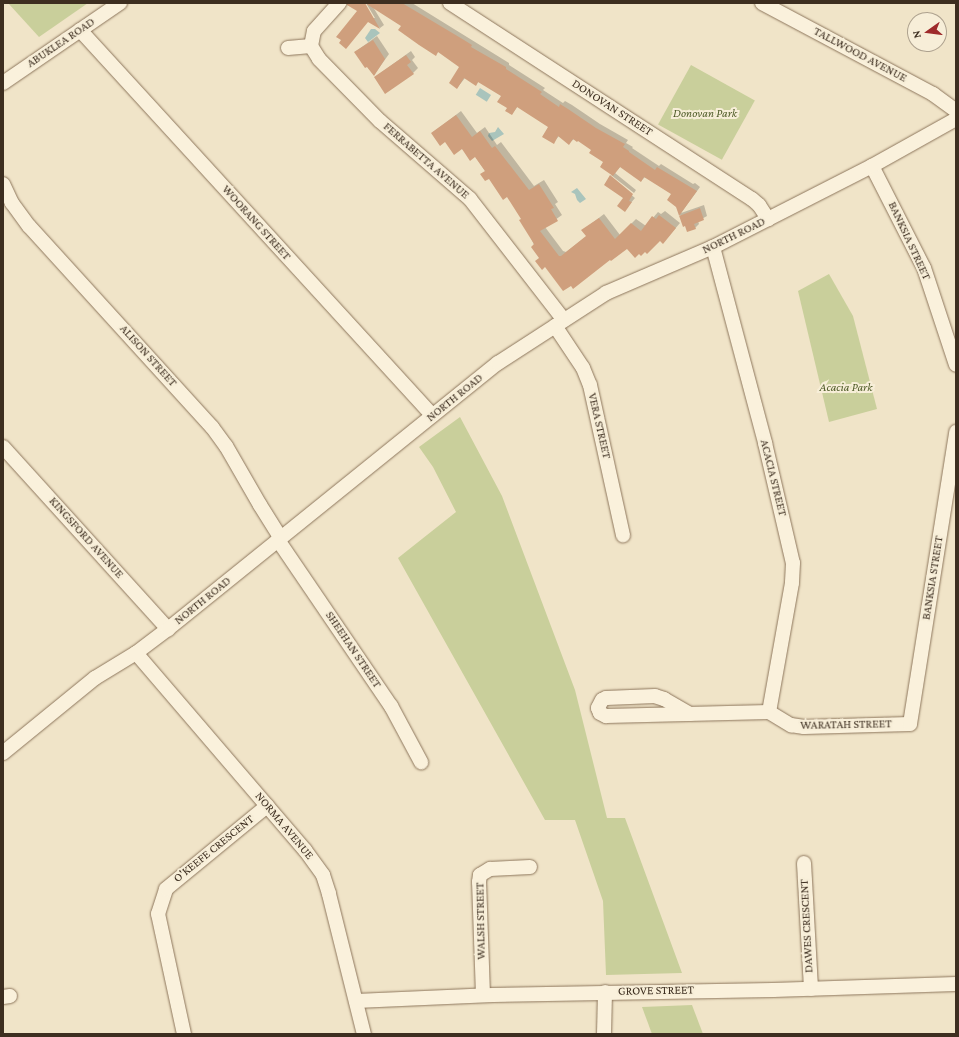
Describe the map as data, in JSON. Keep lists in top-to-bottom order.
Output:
{
  "streets": {
    "street": [
      "ABUKLEA ROAD",
      "TALLWOOD AVENUE",
      "DONOVAN STREET",
      "FERRABETTA AVENUE",
      "WOORANG STREET",
      "NORTH ROAD",
      "BANKSIA STREET",
      "ALISON STREET",
      "VERA STREET",
      "ACACIA STREET",
      "KINGSFORD AVENUE",
      "SHEEHAN STREET",
      "WARATAH STREET",
      "NORMA AVENUE",
      "O'KEEFE CRESCENT",
      "WALSH STREET",
      "DAWES CRESCENT",
      "GROVE STREET"
    ]
  },
  "crossings": [
    ["ABUKLEA ROAD", "WOORANG STREET"],
    ["DONOVAN STREET", "NORTH ROAD"],
    ["FERRABETTA AVENUE", "NORTH ROAD"],
    ["FERRABETTA AVENUE", "VERA STREET"],
    ["WOORANG STREET", "NORTH ROAD"],
    ["NORTH ROAD", "BANKSIA STREET"],
    ["NORTH ROAD", "ALISON STREET"],
    ["NORTH ROAD", "VERA STREET"],
    ["NORTH ROAD", "ACACIA STREET"],
    ["NORTH ROAD", "KINGSFORD AVENUE"],
    ["NORTH ROAD", "SHEEHAN STREET"],
    ["NORTH ROAD", "NORMA AVENUE"],
    ["BANKSIA STREET", "WARATAH STREET"],
    ["ALISON STREET", "SHEEHAN STREET"],
    ["ACACIA STREET", "WARATAH STREET"],
    ["NORMA AVENUE", "O'KEEFE CRESCENT"],
    ["NORMA AVENUE", "GROVE STREET"],
    ["WALSH STREET", "GROVE STREET"],
    ["DAWES CRESCENT", "GROVE STREET"]
  ],
  "parks": ["Donovan Park", "Acacia Park"],
  "north": "left"
}
